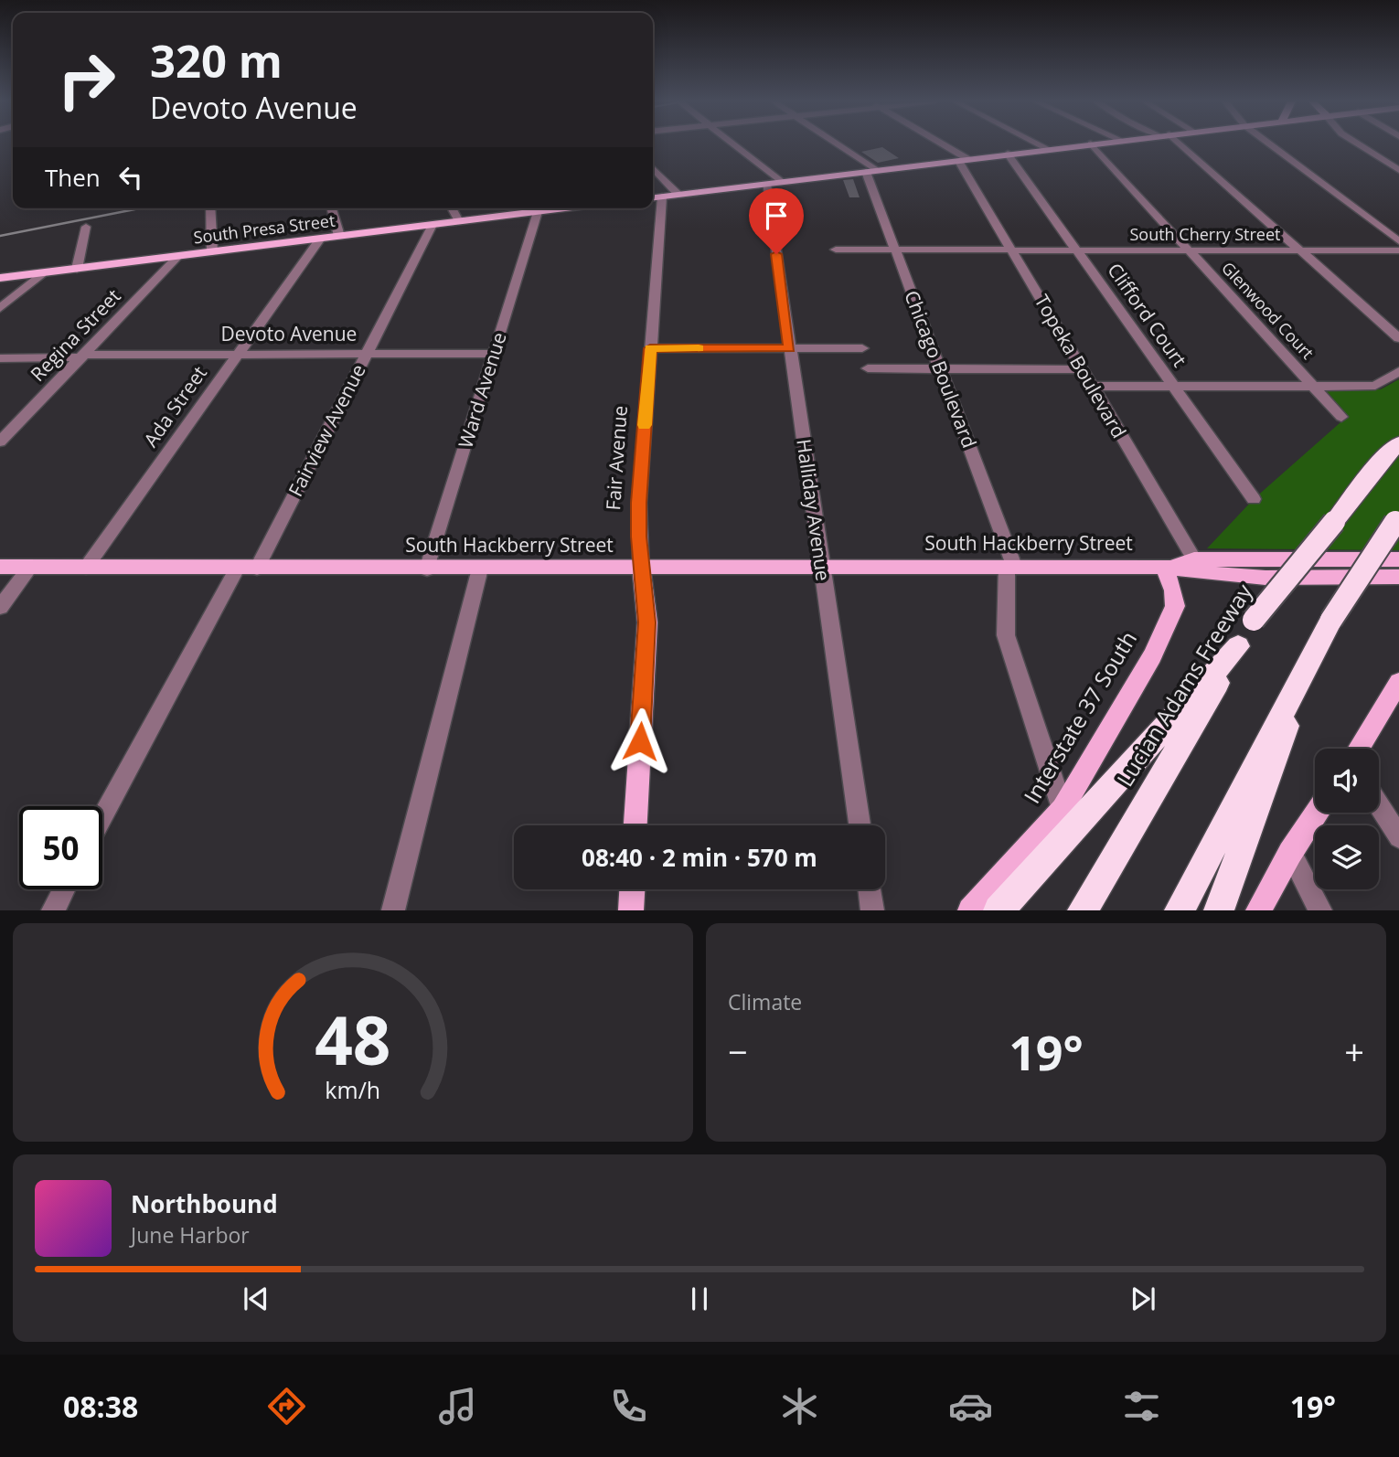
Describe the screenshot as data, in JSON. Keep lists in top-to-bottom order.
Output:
{
  "streets": {
    "highway": ["Lucian Adams Freeway"],
    "main road": [
      "South Presa Street",
      "Fair Avenue",
      "South Hackberry Street",
      "Interstate 37 South"
    ],
    "street": [
      "South Cherry Street",
      "Glenwood Court",
      "Clifford Court",
      "Devoto Avenue",
      "Regina Street",
      "Topeka Boulevard",
      "Chicago Boulevard",
      "Ward Avenue",
      "Ada Street",
      "Fairview Avenue",
      "Halliday Avenue"
    ]
  },
  "crossings": [
    ["South Presa Street", "Regina Street"],
    ["South Presa Street", "Ward Avenue"],
    ["South Presa Street", "Ada Street"],
    ["South Presa Street", "Fairview Avenue"],
    ["South Cherry Street", "Glenwood Court"],
    ["South Cherry Street", "Clifford Court"],
    ["South Cherry Street", "Topeka Boulevard"],
    ["South Cherry Street", "Chicago Boulevard"],
    ["Devoto Avenue", "Regina Street"],
    ["Devoto Avenue", "Ward Avenue"],
    ["Devoto Avenue", "Ada Street"],
    ["Devoto Avenue", "Fairview Avenue"],
    ["Topeka Boulevard", "South Hackberry Street"],
    ["Chicago Boulevard", "South Hackberry Street"],
    ["Chicago Boulevard", "Interstate 37 South"],
    ["Ward Avenue", "South Hackberry Street"],
    ["Ada Street", "South Hackberry Street"],
    ["Fairview Avenue", "South Hackberry Street"],
    ["Fair Avenue", "South Hackberry Street"],
    ["Halliday Avenue", "South Hackberry Street"],
    ["South Hackberry Street", "Interstate 37 South"]
  ],
  "page": {
    "turn": ["320 m", "Devoto Avenue"],
    "then": "Then",
    "limit": "50",
    "trip": "08:40 · 2 min · 570 m",
    "tile": "Climate",
    "heat": ["−", "19°", "+"],
    "song": ["Northbound", "June Harbor"],
    "tabs": ["08:38", "19°"],
    "gauge": ["48", "km/h"]
  }
}
